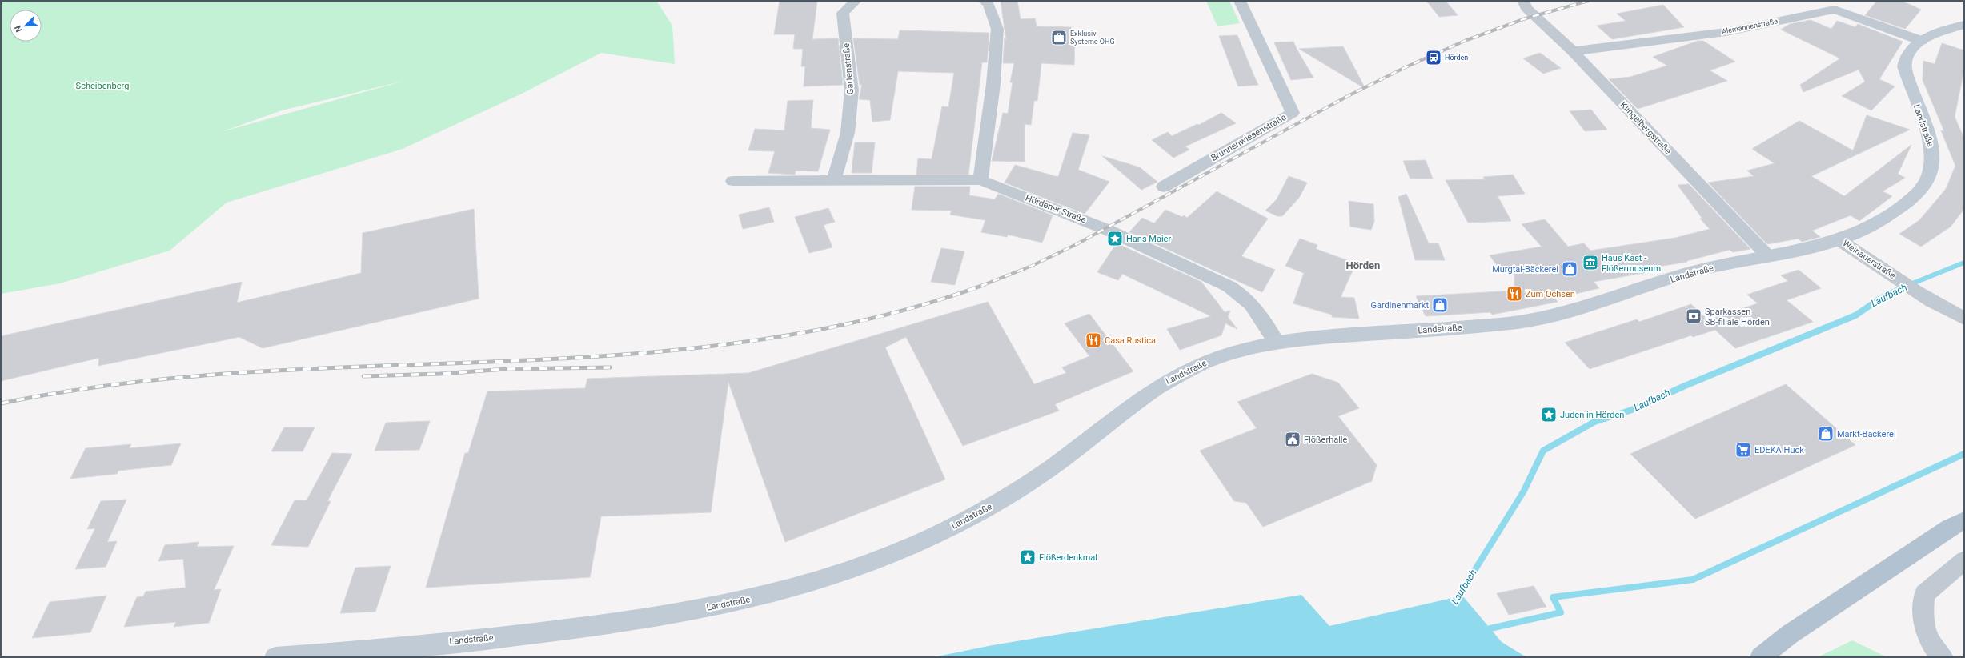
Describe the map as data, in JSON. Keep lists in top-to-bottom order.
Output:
{
  "streets": {
    "street": [
      "Alemannenstraße",
      "Gartenstraße",
      "Landstraße",
      "Klingelbergstraße",
      "Brunnenwiesenstraße",
      "Hördener Straße",
      "Weinauerstraße"
    ]
  },
  "crossings": [
    ["Alemannenstraße", "Landstraße"],
    ["Alemannenstraße", "Klingelbergstraße"],
    ["Landstraße", "Klingelbergstraße"],
    ["Landstraße", "Hördener Straße"],
    ["Landstraße", "Weinauerstraße"]
  ],
  "districts": ["Hörden"],
  "water": ["Laufbach"],
  "parks": ["Scheibenberg"],
  "places": {
    "office": ["Exklusiv Systeme OHG"],
    "station": ["Hörden"],
    "place": ["Hans Maier", "Juden in Hörden", "Flößerdenkmal"],
    "museum": ["Haus Kast - Flößermuseum"],
    "shop": ["Murgtal-Bäckerei", "Gardinenmarkt", "Markt-Bäckerei"],
    "restaurant": ["Zum Ochsen", "Casa Rustica"],
    "bank": ["Sparkassen SB-filiale Hörden"],
    "public building": ["Flößerhalle"],
    "supermarket": ["EDEKA Huck"]
  },
  "north": "bottom left"
}
